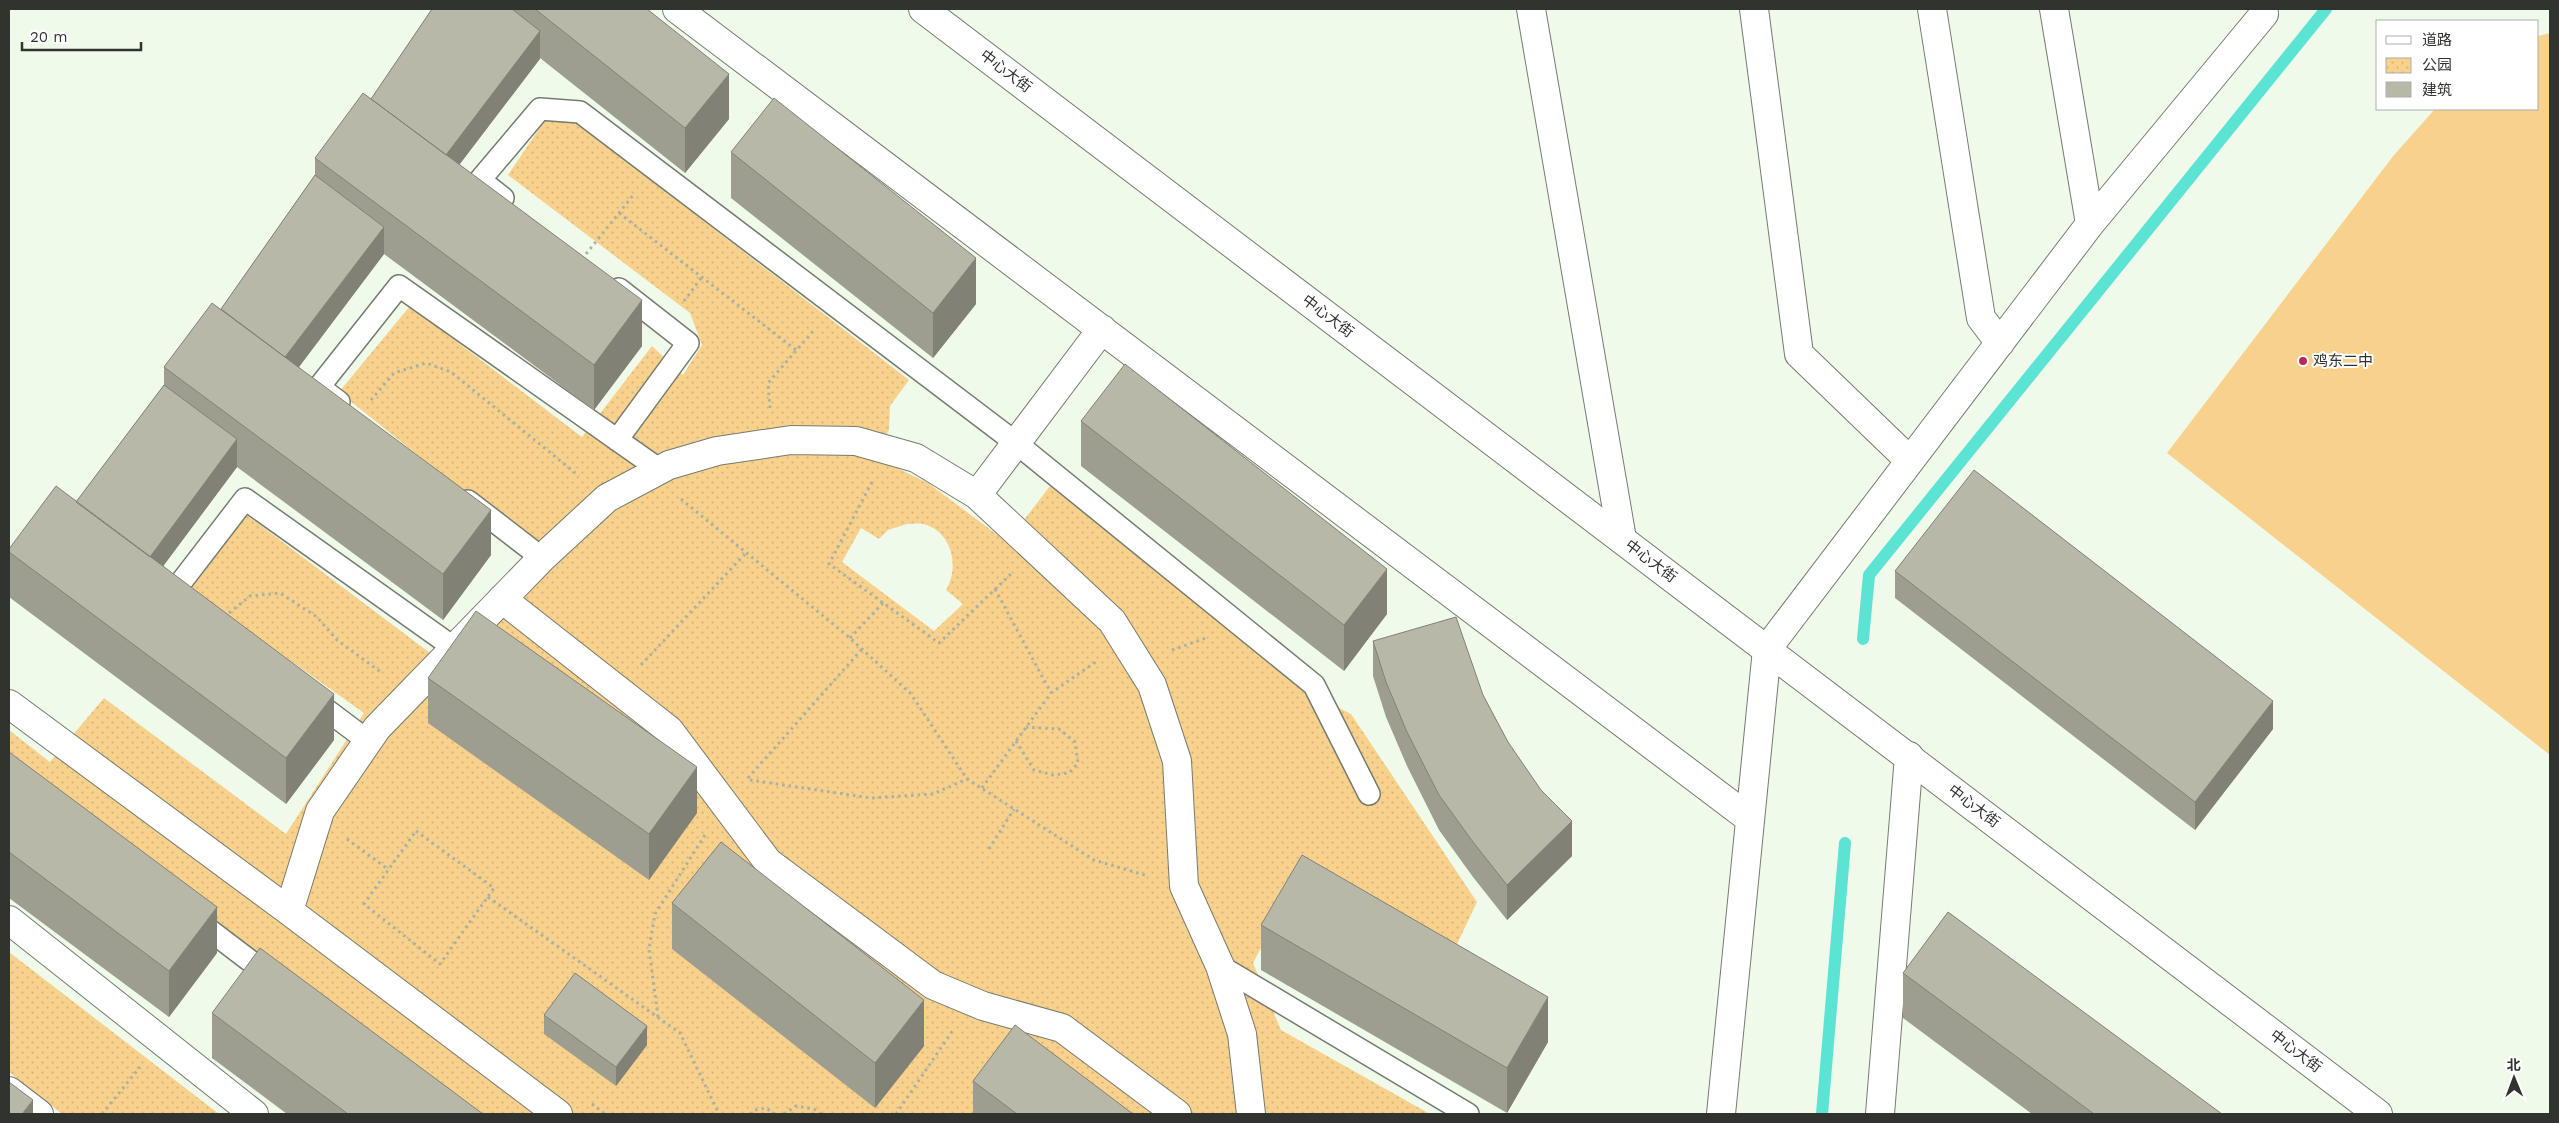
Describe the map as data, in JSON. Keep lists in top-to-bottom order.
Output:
{
  "streets": {
    "street": ["中心大街"]
  },
  "places": ["鸡东二中"],
  "legend": ["道路", "公园", "建筑"],
  "scale_bar": "20 m",
  "north": "top"
}
